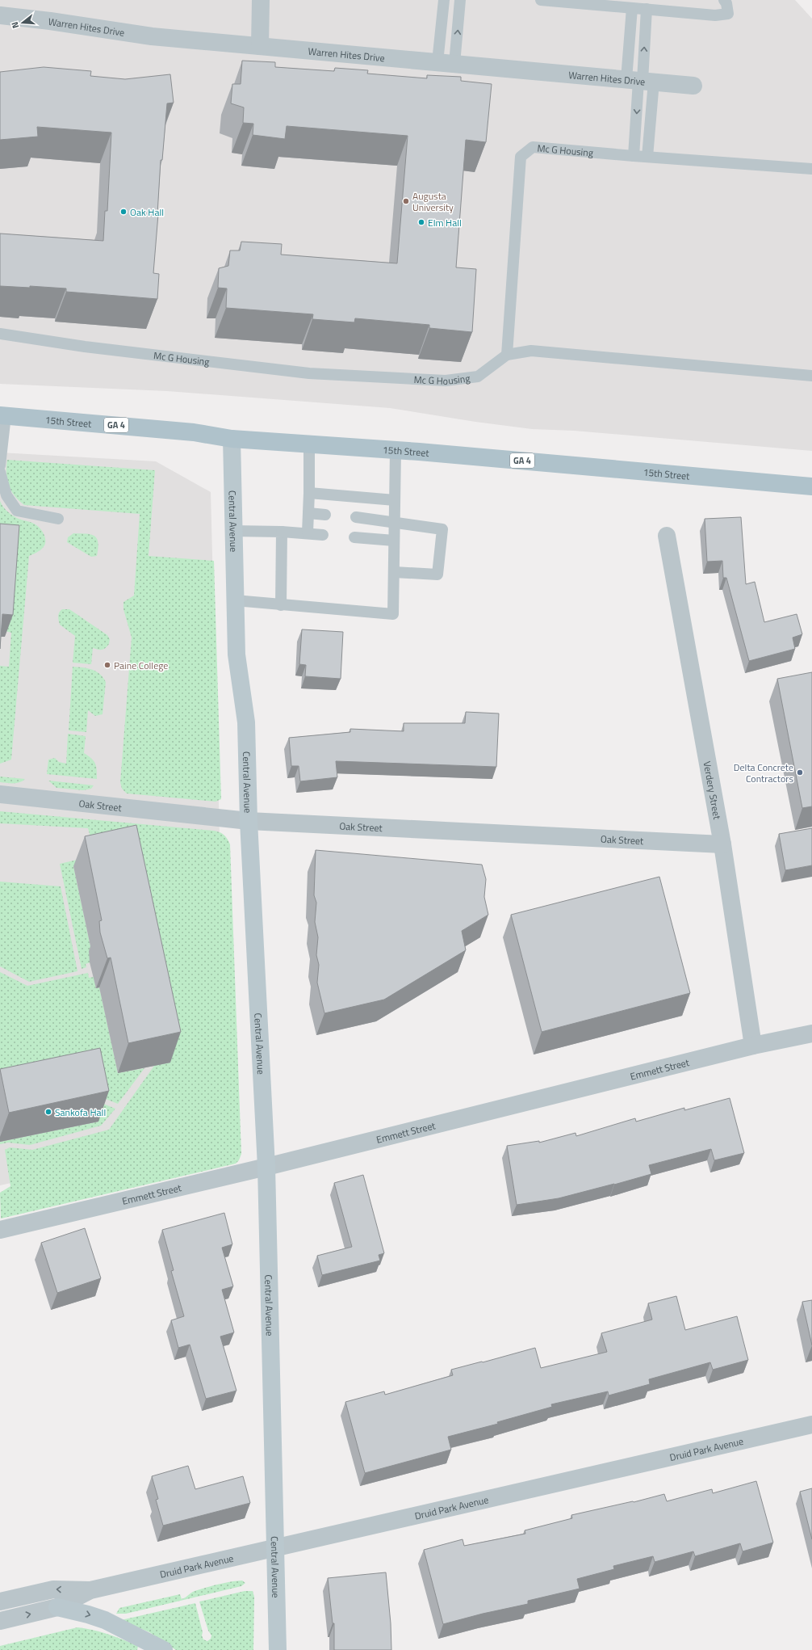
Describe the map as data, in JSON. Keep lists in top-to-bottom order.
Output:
{
  "streets": {
    "main road": ["15th Street", "GA 4", "Central Avenue"],
    "street": [
      "Warren Hites Drive",
      "Verdery Street",
      "Oak Street",
      "Emmett Street",
      "Druid Park Avenue"
    ],
    "lane": ["Mc G Housing"]
  },
  "crossings": [
    ["15th Street", "Central Avenue"],
    ["Central Avenue", "Oak Street"],
    ["Central Avenue", "Emmett Street"],
    ["Central Avenue", "Druid Park Avenue"],
    ["Verdery Street", "Oak Street"],
    ["Verdery Street", "Emmett Street"]
  ],
  "places": [
    "Augusta University",
    "Oak Hall",
    "Elm Hall",
    "Paine College",
    "Delta Concrete Contractors",
    "Sankofa Hall"
  ],
  "north": "left"
}
